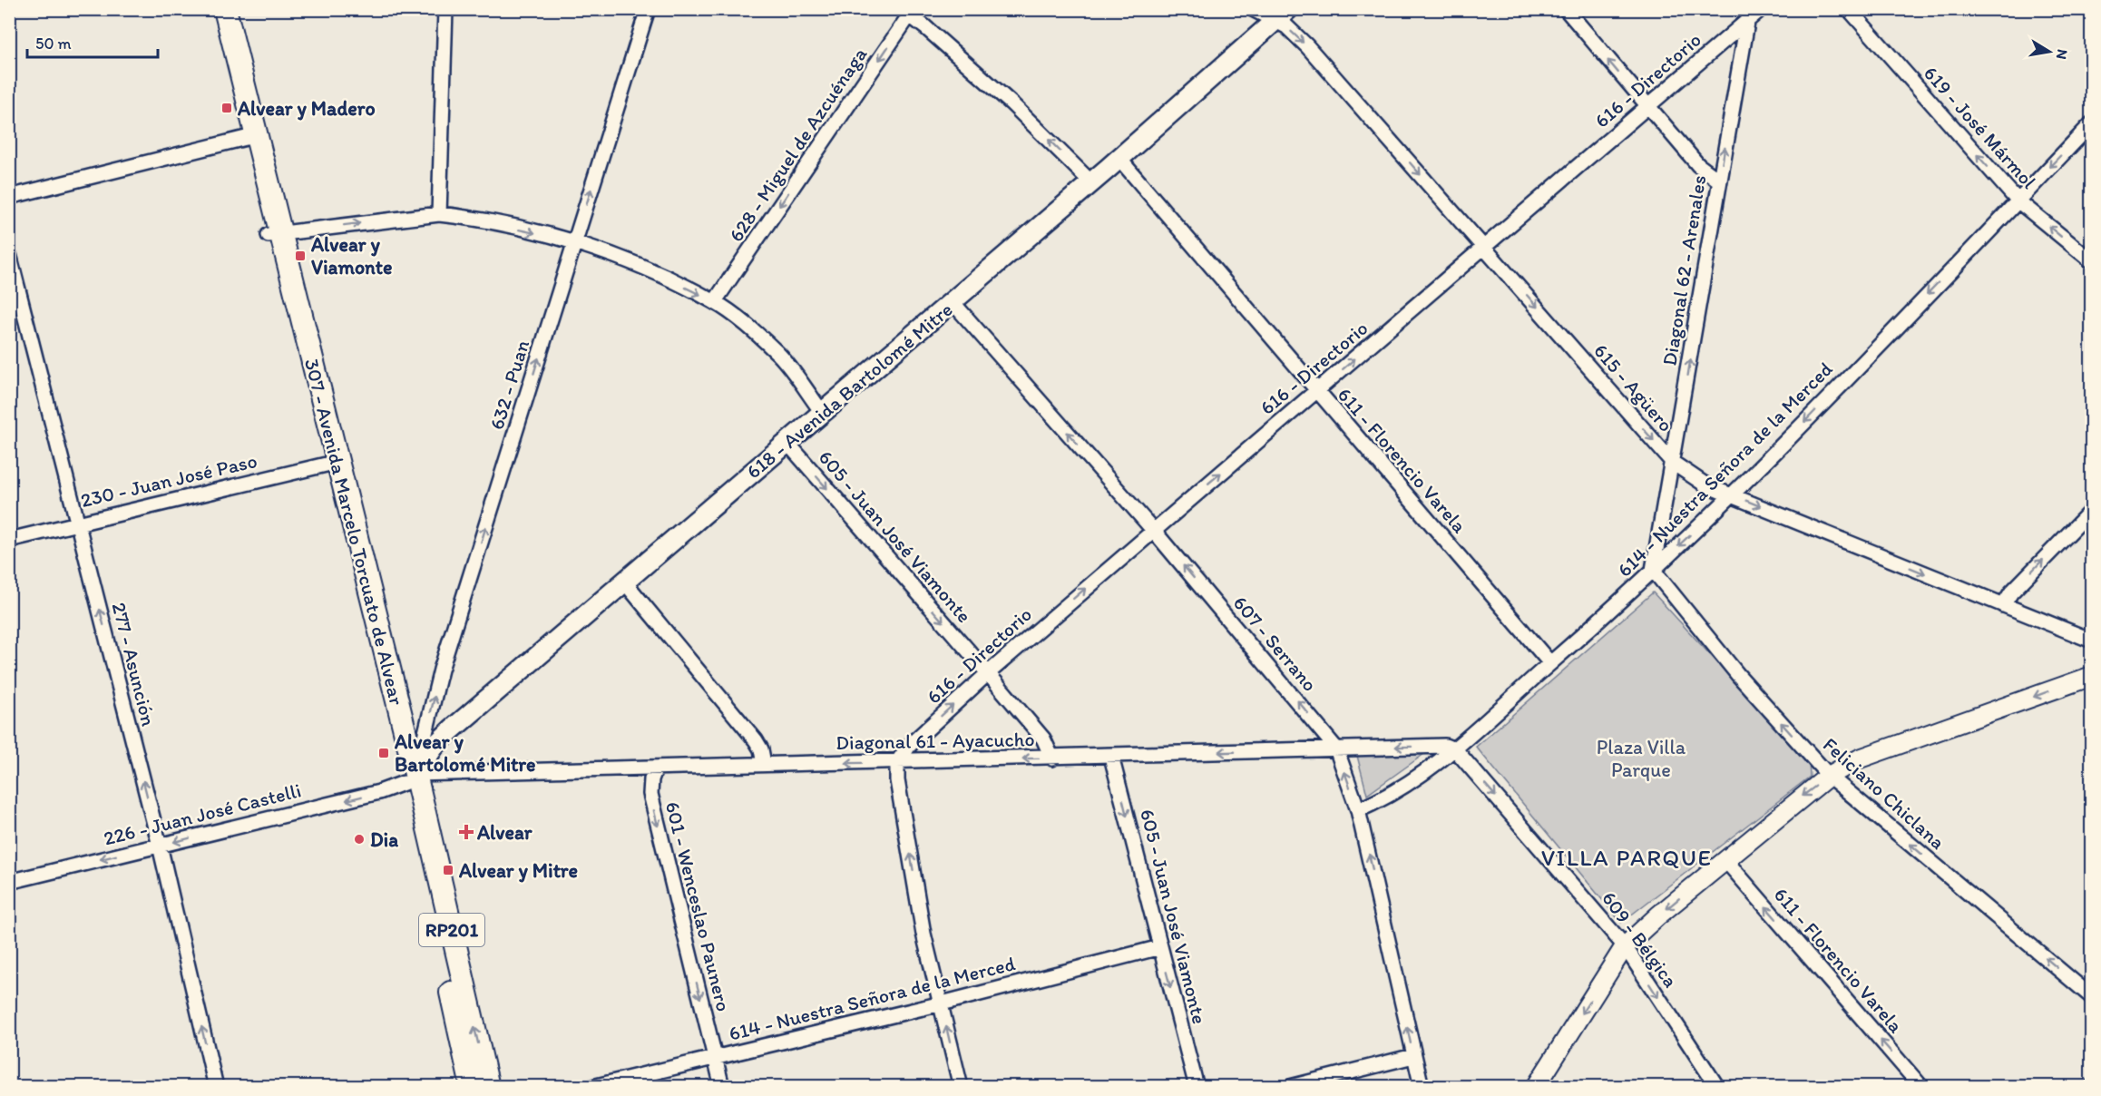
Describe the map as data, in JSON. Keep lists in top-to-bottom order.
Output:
{
  "streets": {
    "main road": ["618 - Avenida Bartolomé Mitre", "307 - Avenida Marcelo Torcuato de Alvear", "RP201"],
    "street": [
      "616 - Directorio",
      "619 - José Mármol",
      "628 - Miguel de Azcuénaga",
      "Diagonal 62 - Arenales",
      "632 - Puan",
      "615 - Agüero",
      "611 - Florencio Varela",
      "614 - Nuestra Señora de la Merced",
      "230 - Juan José Paso",
      "605 - Juan José Viamonte",
      "607 - Serrano",
      "277 - Asunción",
      "Diagonal 61 - Ayacucho",
      "Feliciano Chiclana",
      "226 - Juan José Castelli",
      "601 - Wenceslao Paunero",
      "609 - Bélgica"
    ]
  },
  "crossings": [
    ["616 - Directorio", "Diagonal 62 - Arenales"],
    ["616 - Directorio", "615 - Agüero"],
    ["616 - Directorio", "611 - Florencio Varela"],
    ["616 - Directorio", "605 - Juan José Viamonte"],
    ["616 - Directorio", "607 - Serrano"],
    ["616 - Directorio", "Diagonal 61 - Ayacucho"],
    ["619 - José Mármol", "614 - Nuestra Señora de la Merced"],
    ["Diagonal 62 - Arenales", "615 - Agüero"],
    ["Diagonal 62 - Arenales", "614 - Nuestra Señora de la Merced"],
    ["Diagonal 62 - Arenales", "Feliciano Chiclana"],
    ["632 - Puan", "618 - Avenida Bartolomé Mitre"],
    ["632 - Puan", "307 - Avenida Marcelo Torcuato de Alvear"],
    ["632 - Puan", "Diagonal 61 - Ayacucho"],
    ["632 - Puan", "226 - Juan José Castelli"],
    ["615 - Agüero", "618 - Avenida Bartolomé Mitre"],
    ["615 - Agüero", "614 - Nuestra Señora de la Merced"],
    ["618 - Avenida Bartolomé Mitre", "611 - Florencio Varela"],
    ["618 - Avenida Bartolomé Mitre", "307 - Avenida Marcelo Torcuato de Alvear"],
    ["618 - Avenida Bartolomé Mitre", "605 - Juan José Viamonte"],
    ["618 - Avenida Bartolomé Mitre", "607 - Serrano"],
    ["618 - Avenida Bartolomé Mitre", "Diagonal 61 - Ayacucho"],
    ["618 - Avenida Bartolomé Mitre", "226 - Juan José Castelli"],
    ["611 - Florencio Varela", "614 - Nuestra Señora de la Merced"],
    ["614 - Nuestra Señora de la Merced", "605 - Juan José Viamonte"],
    ["614 - Nuestra Señora de la Merced", "607 - Serrano"],
    ["614 - Nuestra Señora de la Merced", "Diagonal 61 - Ayacucho"],
    ["614 - Nuestra Señora de la Merced", "Feliciano Chiclana"],
    ["614 - Nuestra Señora de la Merced", "601 - Wenceslao Paunero"],
    ["614 - Nuestra Señora de la Merced", "609 - Bélgica"],
    ["230 - Juan José Paso", "307 - Avenida Marcelo Torcuato de Alvear"],
    ["230 - Juan José Paso", "277 - Asunción"],
    ["307 - Avenida Marcelo Torcuato de Alvear", "Diagonal 61 - Ayacucho"],
    ["307 - Avenida Marcelo Torcuato de Alvear", "226 - Juan José Castelli"],
    ["605 - Juan José Viamonte", "Diagonal 61 - Ayacucho"],
    ["607 - Serrano", "Diagonal 61 - Ayacucho"],
    ["277 - Asunción", "226 - Juan José Castelli"],
    ["Diagonal 61 - Ayacucho", "226 - Juan José Castelli"],
    ["Diagonal 61 - Ayacucho", "601 - Wenceslao Paunero"],
    ["Diagonal 61 - Ayacucho", "609 - Bélgica"]
  ],
  "one_way": [
    "616 - Directorio",
    "619 - José Mármol",
    "628 - Miguel de Azcuénaga",
    "Diagonal 62 - Arenales",
    "632 - Puan",
    "615 - Agüero",
    "614 - Nuestra Señora de la Merced",
    "605 - Juan José Viamonte",
    "607 - Serrano",
    "277 - Asunción",
    "Diagonal 61 - Ayacucho",
    "Feliciano Chiclana",
    "226 - Juan José Castelli",
    "601 - Wenceslao Paunero",
    "609 - Bélgica"
  ],
  "districts": ["VILLA PARQUE"],
  "parks": ["Plaza Villa Parque"],
  "places": {
    "transit": [
      "Alvear y Madero",
      "Alvear y Viamonte",
      "Alvear y Bartolomé Mitre",
      "Alvear y Mitre"
    ],
    "health": ["Alvear"],
    "other": ["Dia"]
  },
  "scale_bar": "50 m",
  "north": "right"
}
